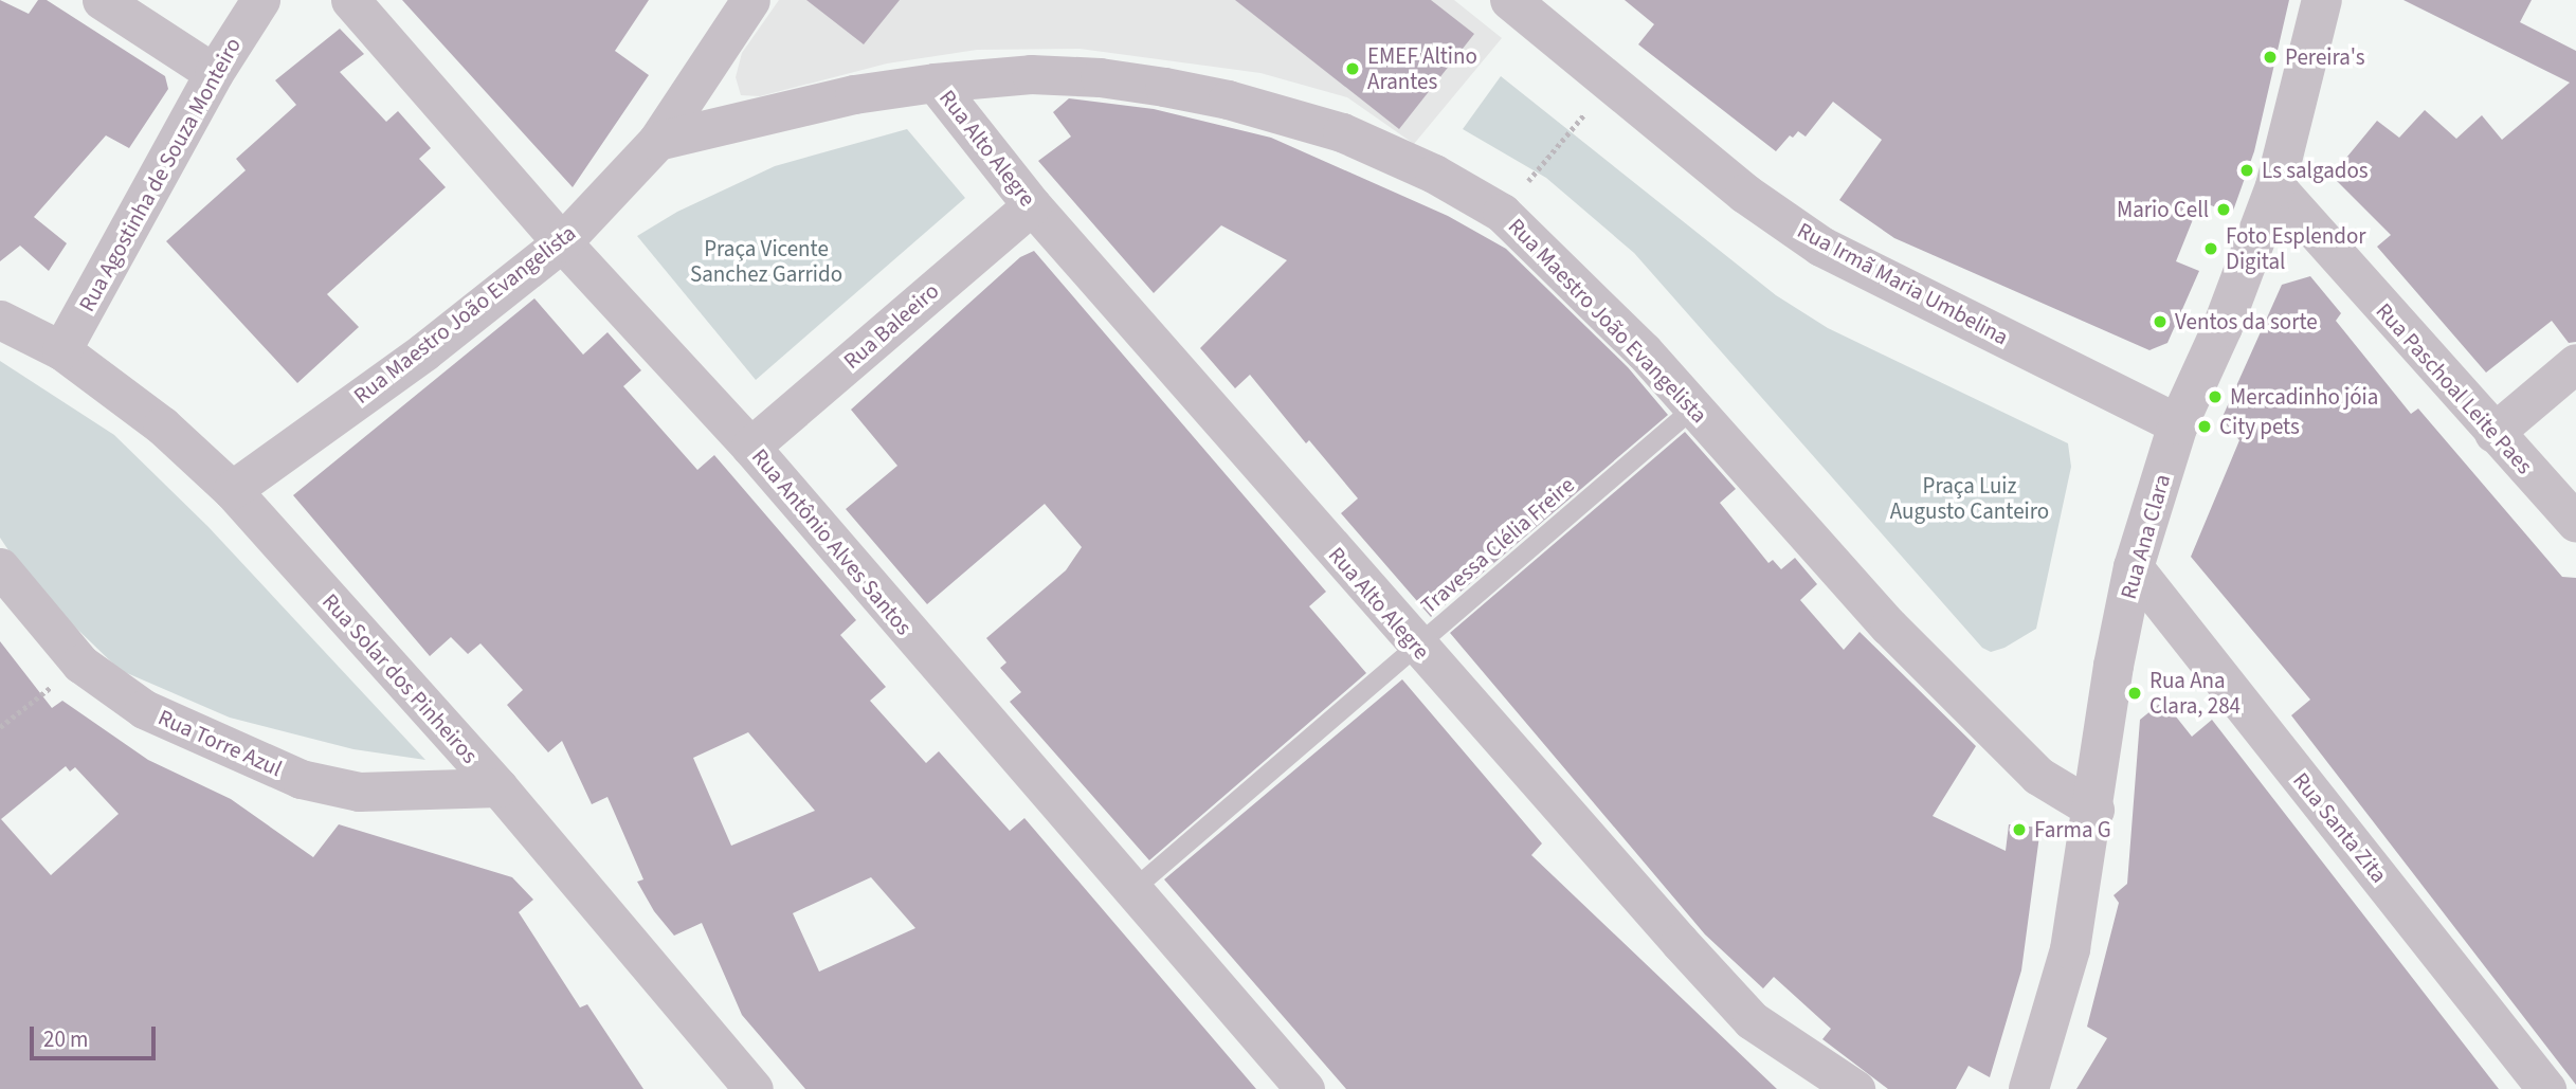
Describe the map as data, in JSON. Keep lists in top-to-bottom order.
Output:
{
  "streets": {
    "street": [
      "Rua Alto Alegre",
      "Rua Agostinha de Souza Monteiro",
      "Rua Irmã Maria Umbelina",
      "Rua Maestro João Evangelista",
      "Rua Baleeiro",
      "Rua Paschoal Leite Paes",
      "Rua Ana Clara",
      "Rua Antônio Alves Santos",
      "Rua Solar dos Pinheiros",
      "Rua Torre Azul",
      "Rua Santa Zita"
    ],
    "lane": ["Travessa Clélia Freire"]
  },
  "crossings": [
    ["Rua Alto Alegre", "Rua Maestro João Evangelista"],
    ["Rua Alto Alegre", "Rua Baleeiro"],
    ["Rua Alto Alegre", "Travessa Clélia Freire"],
    ["Rua Agostinha de Souza Monteiro", "Rua Solar dos Pinheiros"],
    ["Rua Irmã Maria Umbelina", "Rua Ana Clara"],
    ["Rua Maestro João Evangelista", "Rua Ana Clara"],
    ["Rua Maestro João Evangelista", "Rua Antônio Alves Santos"],
    ["Rua Maestro João Evangelista", "Travessa Clélia Freire"],
    ["Rua Maestro João Evangelista", "Rua Solar dos Pinheiros"],
    ["Rua Baleeiro", "Rua Antônio Alves Santos"],
    ["Rua Paschoal Leite Paes", "Rua Ana Clara"],
    ["Rua Ana Clara", "Rua Santa Zita"],
    ["Rua Antônio Alves Santos", "Travessa Clélia Freire"],
    ["Rua Solar dos Pinheiros", "Rua Torre Azul"]
  ],
  "parks": ["Praça Vicente Sanchez Garrido", "Praça Luiz Augusto Canteiro"],
  "places": [
    "Pereira's",
    "EMEF Altino Arantes",
    "Ls salgados",
    "Mario Cell",
    "Foto Esplendor Digital",
    "Ventos da sorte",
    "Mercadinho jóia",
    "City pets",
    "Rua Ana Clara, 284",
    "Farma G"
  ],
  "scale_bar": "20 m"
}
